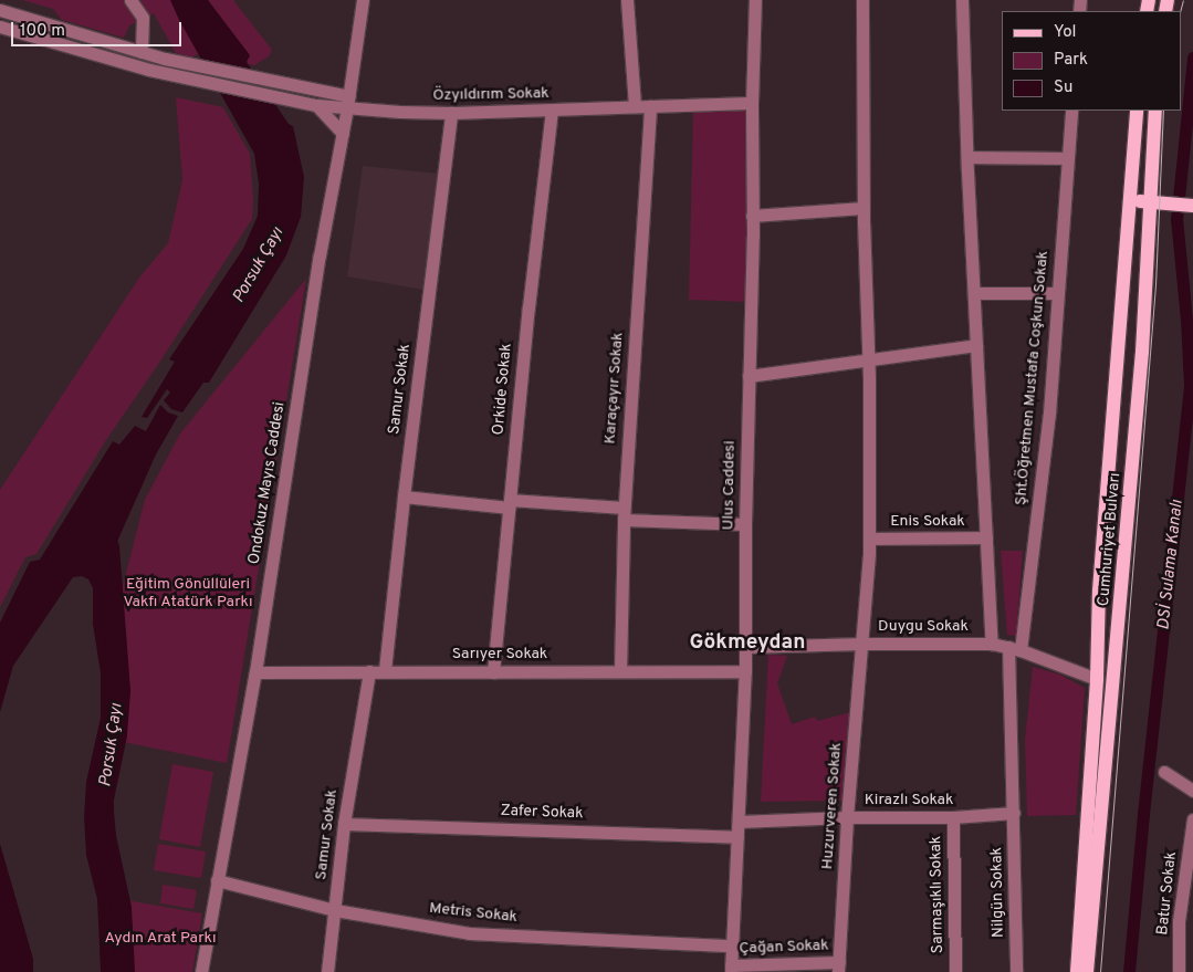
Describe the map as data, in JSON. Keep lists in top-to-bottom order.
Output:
{
  "streets": {
    "main road": ["Cumhuriyet Bulvarı"],
    "street": [
      "Özyıldırım Sokak",
      "Şht.Öğretmen Mustafa Coşkun Sokak",
      "Karaçayır Sokak",
      "Samur Sokak",
      "Orkide Sokak",
      "Ondokuz Mayıs Caddesi",
      "Ulus Caddesi",
      "Enis Sokak",
      "Duygu Sokak",
      "Sarıyer Sokak",
      "Kirazlı Sokak",
      "Huzurveren Sokak",
      "Zafer Sokak",
      "Nilgün Sokak",
      "Batur Sokak",
      "Sarmaşıklı Sokak",
      "Metris Sokak",
      "Çağan Sokak"
    ]
  },
  "crossings": [
    ["Özyıldırım Sokak", "Karaçayır Sokak"],
    ["Özyıldırım Sokak", "Samur Sokak"],
    ["Özyıldırım Sokak", "Orkide Sokak"],
    ["Özyıldırım Sokak", "Ondokuz Mayıs Caddesi"],
    ["Özyıldırım Sokak", "Ulus Caddesi"],
    ["Şht.Öğretmen Mustafa Coşkun Sokak", "Duygu Sokak"],
    ["Şht.Öğretmen Mustafa Coşkun Sokak", "Kirazlı Sokak"],
    ["Şht.Öğretmen Mustafa Coşkun Sokak", "Nilgün Sokak"],
    ["Karaçayır Sokak", "Sarıyer Sokak"],
    ["Samur Sokak", "Sarıyer Sokak"],
    ["Samur Sokak", "Zafer Sokak"],
    ["Samur Sokak", "Metris Sokak"],
    ["Orkide Sokak", "Sarıyer Sokak"],
    ["Ondokuz Mayıs Caddesi", "Sarıyer Sokak"],
    ["Ondokuz Mayıs Caddesi", "Metris Sokak"],
    ["Ulus Caddesi", "Duygu Sokak"],
    ["Ulus Caddesi", "Sarıyer Sokak"],
    ["Ulus Caddesi", "Kirazlı Sokak"],
    ["Ulus Caddesi", "Zafer Sokak"],
    ["Ulus Caddesi", "Metris Sokak"],
    ["Ulus Caddesi", "Çağan Sokak"],
    ["Enis Sokak", "Huzurveren Sokak"],
    ["Cumhuriyet Bulvarı", "Duygu Sokak"],
    ["Duygu Sokak", "Huzurveren Sokak"],
    ["Kirazlı Sokak", "Huzurveren Sokak"],
    ["Kirazlı Sokak", "Nilgün Sokak"],
    ["Kirazlı Sokak", "Sarmaşıklı Sokak"],
    ["Huzurveren Sokak", "Çağan Sokak"]
  ],
  "districts": ["Gökmeydan"],
  "water": ["Porsuk Çayı", "DSİ Sulama Kanalı"],
  "parks": ["Eğitim Gönüllüleri Vakfı Atatürk Parkı", "Aydın Arat Parkı"],
  "legend": ["Yol", "Park", "Su"],
  "scale_bar": "100 m"
}
